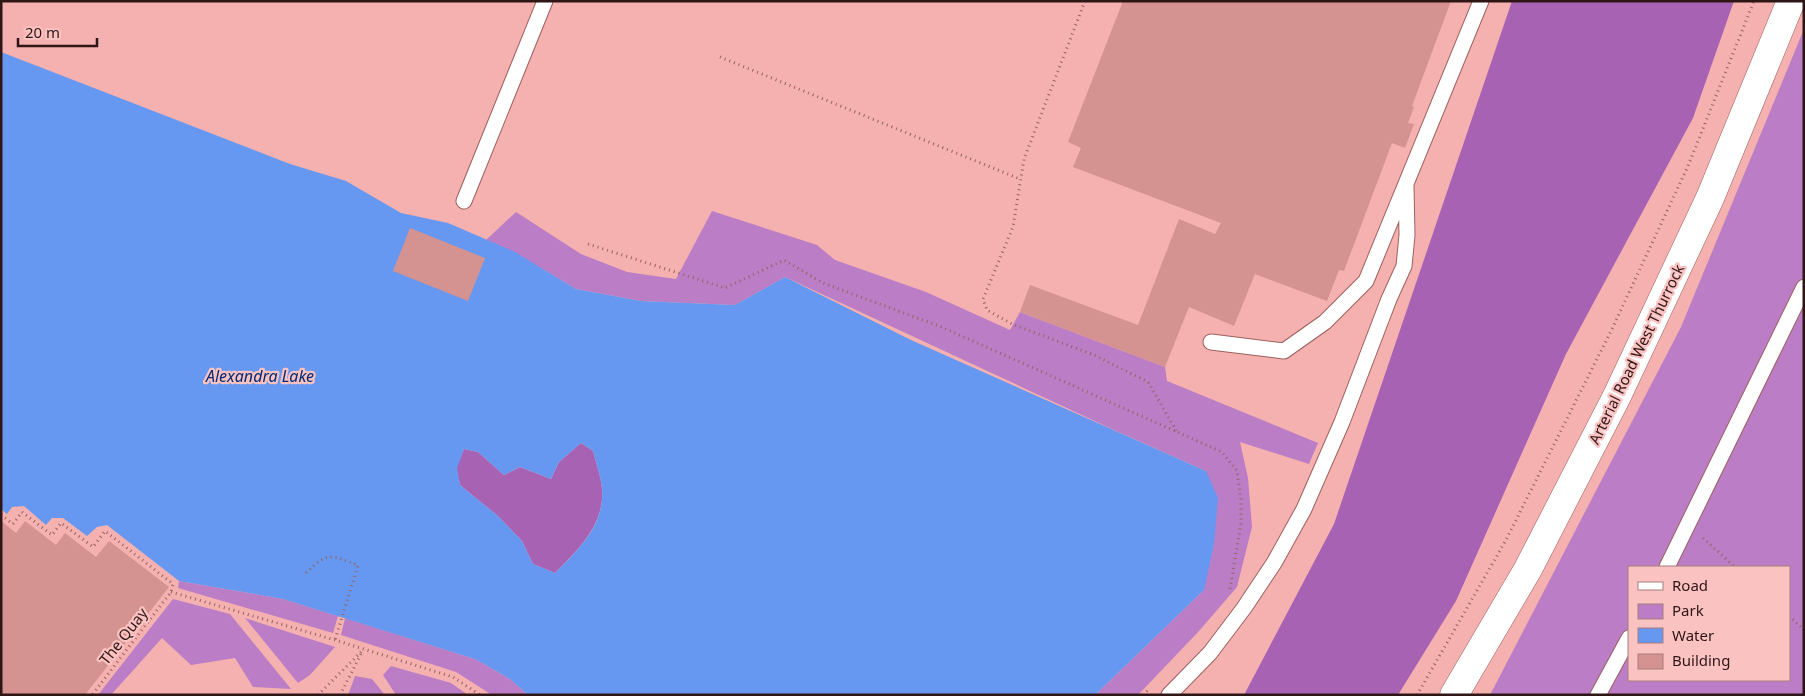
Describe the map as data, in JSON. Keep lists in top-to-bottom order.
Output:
{
  "streets": {
    "main road": ["Arterial Road West Thurrock"],
    "path": ["The Quay"]
  },
  "water": ["Alexandra Lake"],
  "legend": [
    "Road",
    "Park",
    "Water",
    "Building"
  ],
  "scale_bar": "20 m"
}
